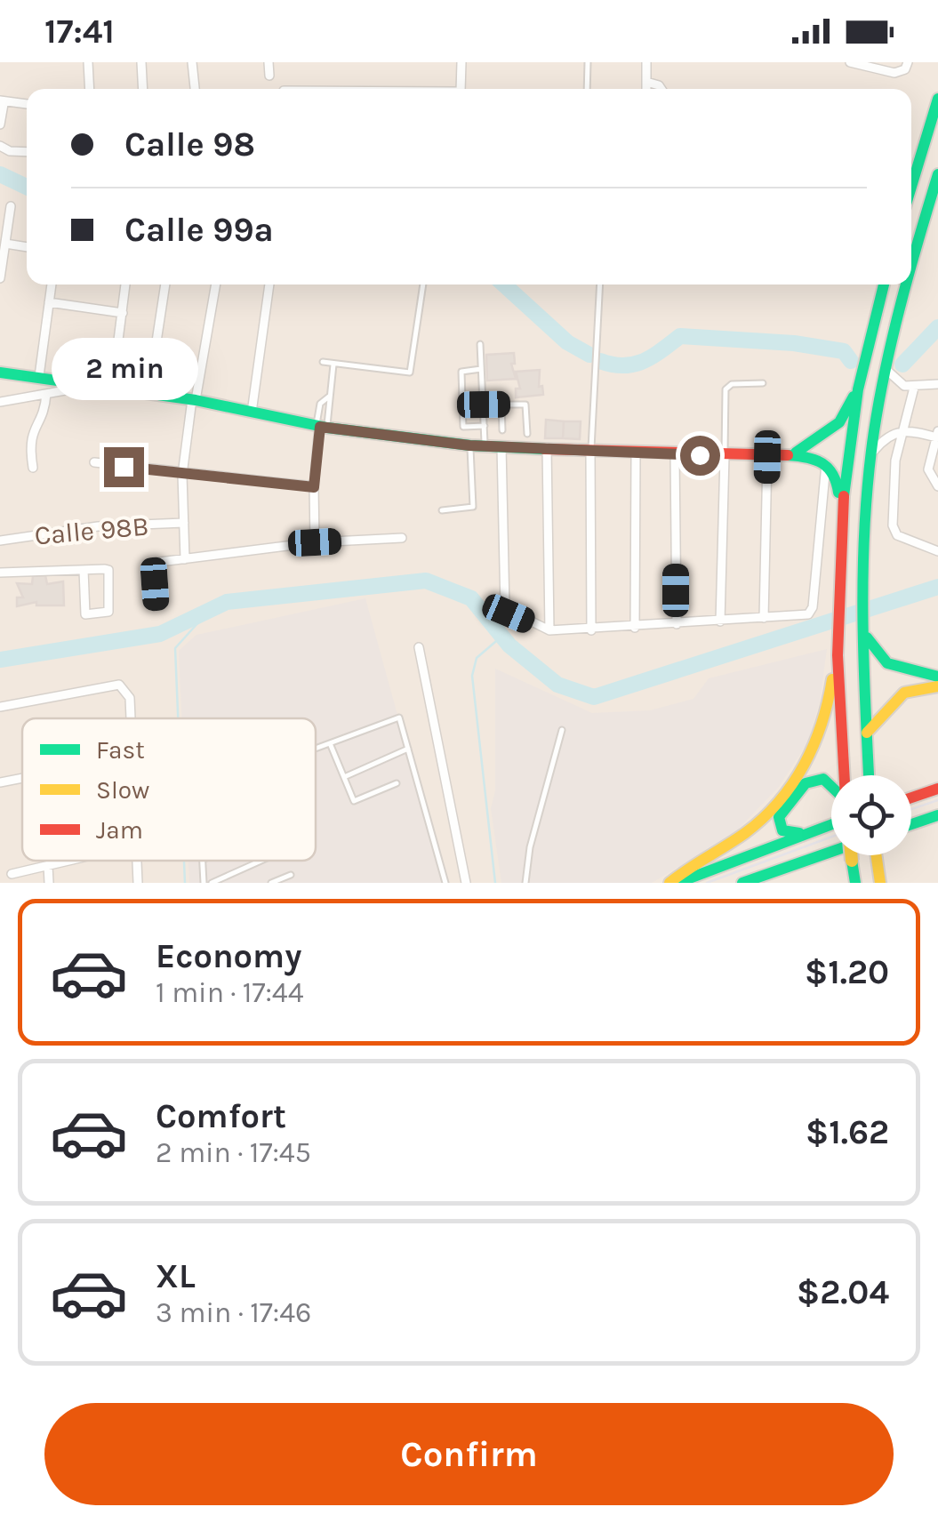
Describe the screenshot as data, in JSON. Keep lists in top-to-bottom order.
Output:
{
  "streets": {
    "street": ["Calle 98B"]
  },
  "legend": ["Fast", "Slow", "Jam"],
  "page": {
    "status": "17:41",
    "banner": ["Calle 98", "Calle 99a"],
    "bubble": "2 min",
    "list": [
      {
        "name": "Economy",
        "note": "1 min · 17:44",
        "value": "$1.20"
      },
      {
        "name": "Comfort",
        "note": "2 min · 17:45",
        "value": "$1.62"
      },
      {
        "name": "XL",
        "note": "3 min · 17:46",
        "value": "$2.04"
      }
    ],
    "buttons": "Confirm"
  }
}
